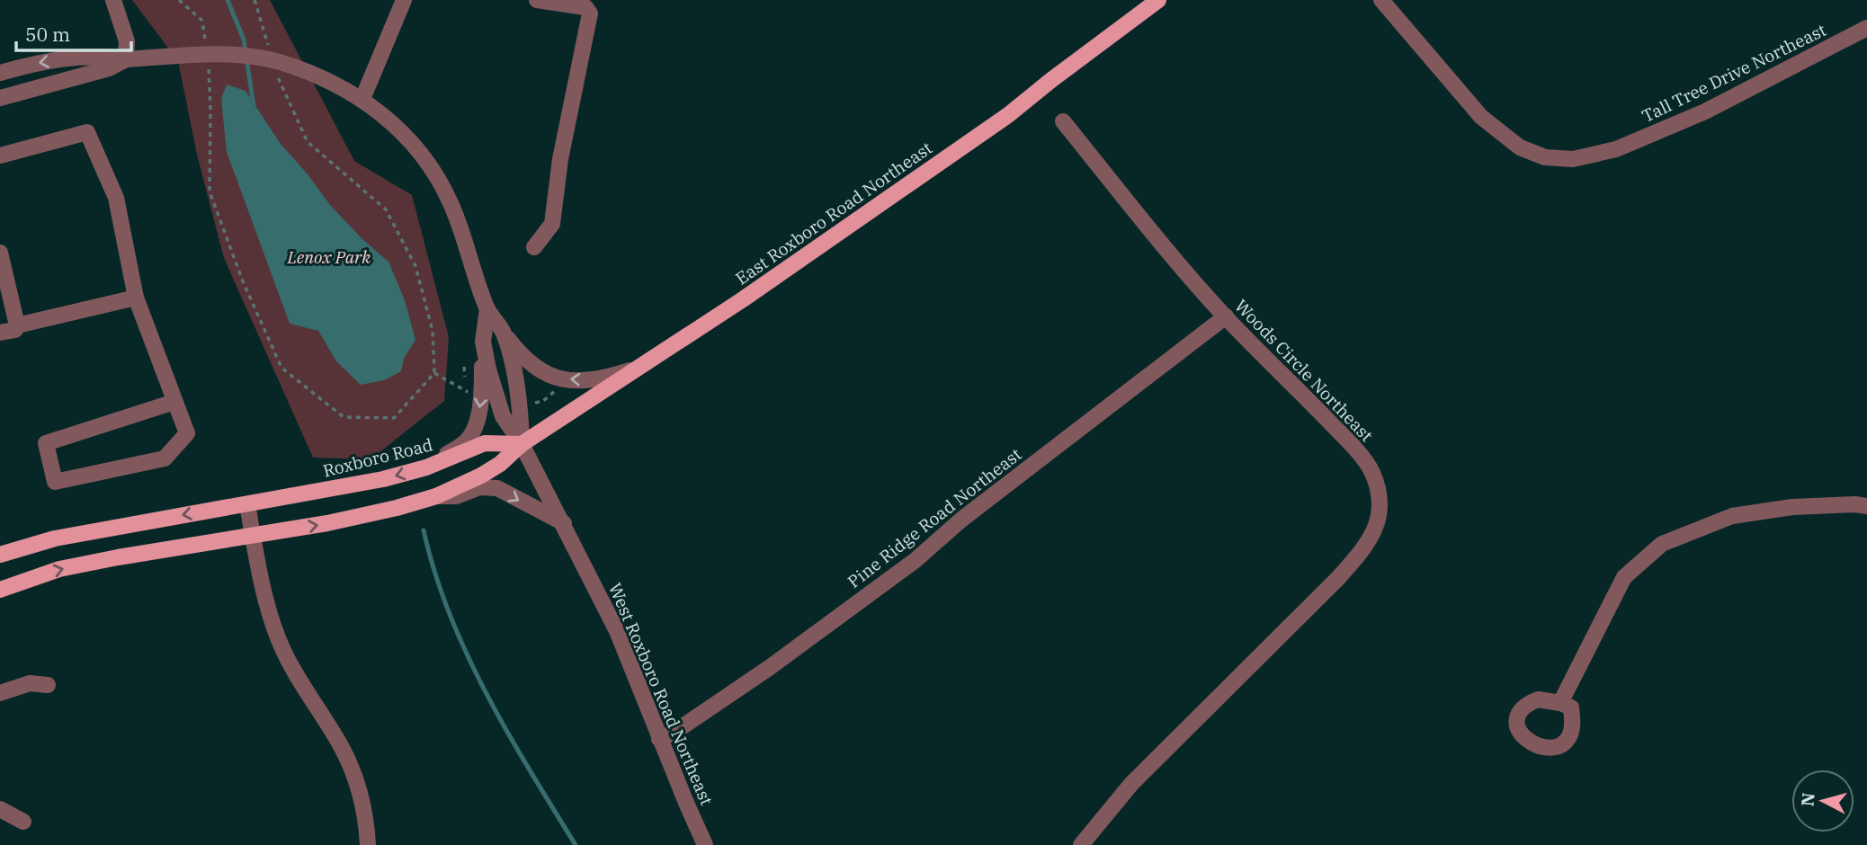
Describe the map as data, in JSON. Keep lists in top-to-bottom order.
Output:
{
  "streets": {
    "main road": ["East Roxboro Road Northeast", "Roxboro Road"],
    "street": [
      "Tall Tree Drive Northeast",
      "Woods Circle Northeast",
      "Pine Ridge Road Northeast",
      "West Roxboro Road Northeast"
    ]
  },
  "crossings": [
    ["East Roxboro Road Northeast", "Roxboro Road"],
    ["East Roxboro Road Northeast", "West Roxboro Road Northeast"],
    ["Woods Circle Northeast", "Pine Ridge Road Northeast"],
    ["Roxboro Road", "West Roxboro Road Northeast"],
    ["Pine Ridge Road Northeast", "West Roxboro Road Northeast"]
  ],
  "parks": ["Lenox Park"],
  "scale_bar": "50 m",
  "north": "left"
}
